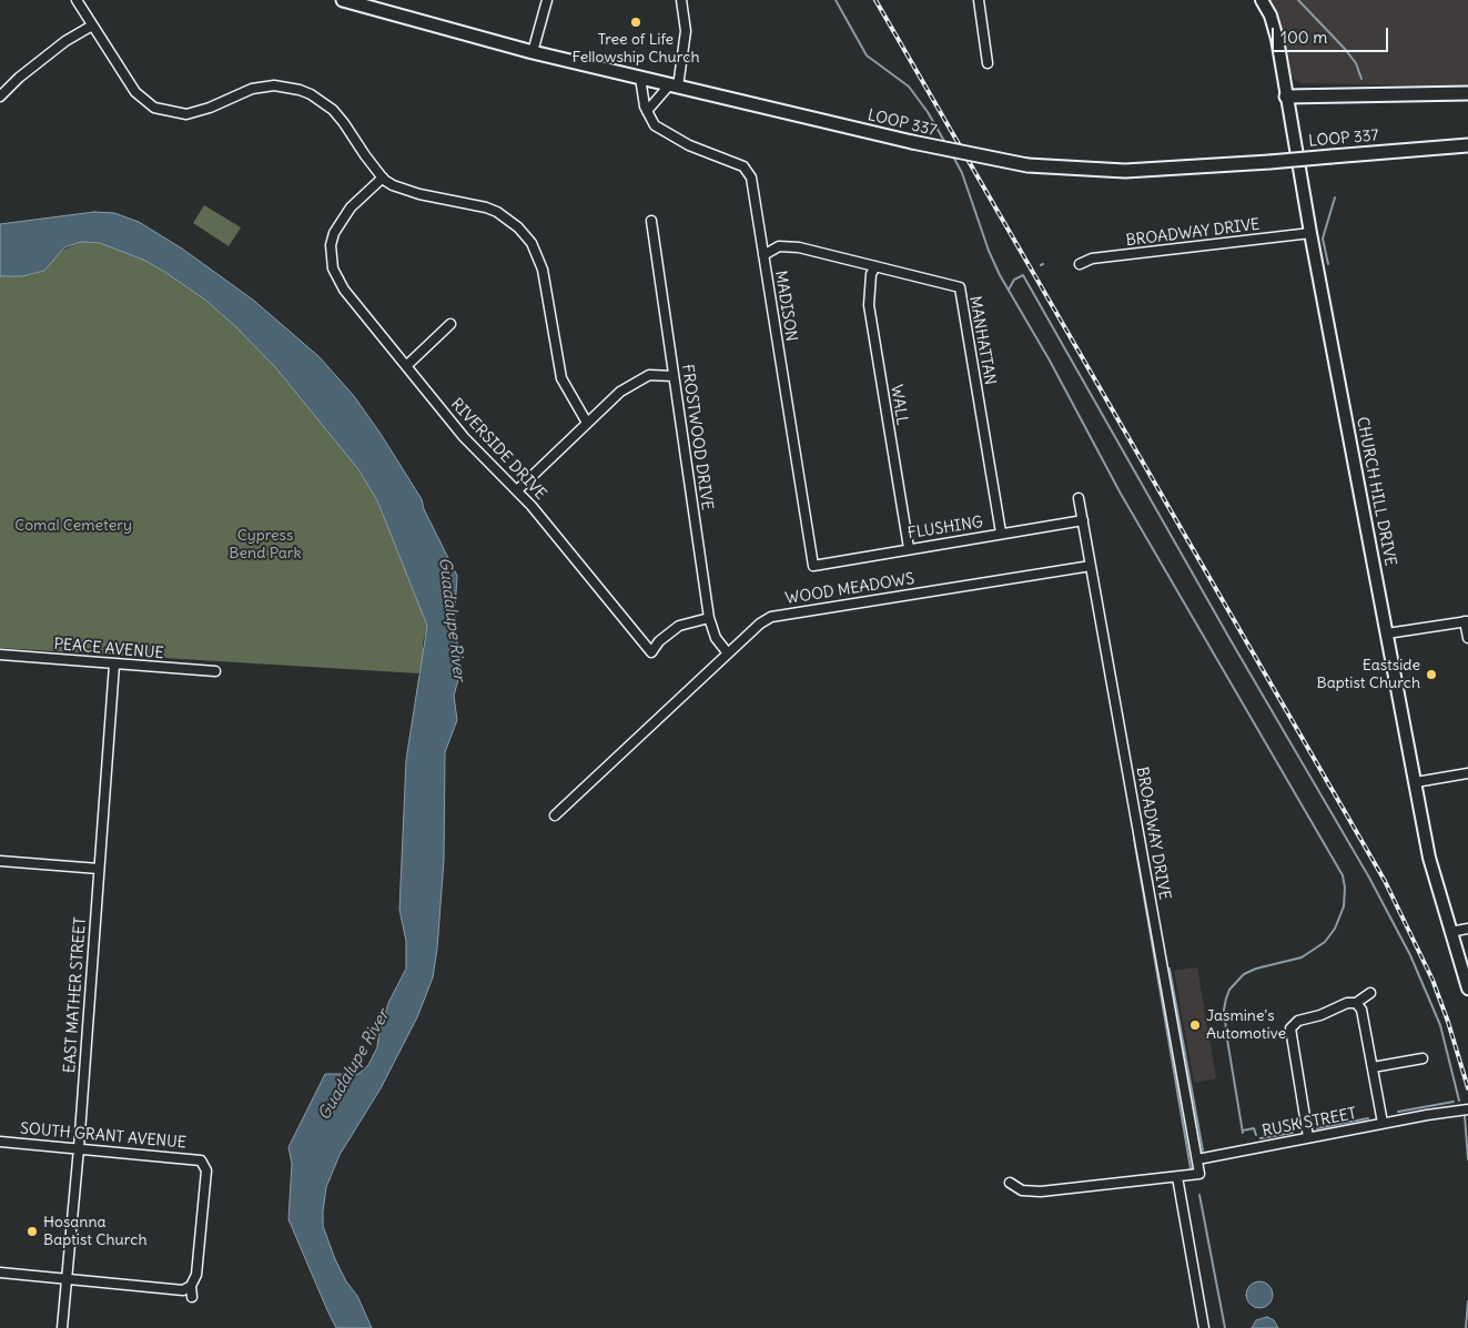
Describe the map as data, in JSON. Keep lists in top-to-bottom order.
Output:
{
  "streets": {
    "main road": ["LOOP 337"],
    "street": [
      "BROADWAY DRIVE",
      "MADISON",
      "MANHATTAN",
      "WALL",
      "FROSTWOOD DRIVE",
      "RIVERSIDE DRIVE",
      "CHURCH HILL DRIVE",
      "FLUSHING",
      "WOOD MEADOWS",
      "PEACE AVENUE",
      "EAST MATHER STREET",
      "RUSK STREET",
      "SOUTH GRANT AVENUE"
    ]
  },
  "crossings": [
    ["LOOP 337", "MADISON"],
    ["BROADWAY DRIVE", "CHURCH HILL DRIVE"],
    ["BROADWAY DRIVE", "FLUSHING"],
    ["BROADWAY DRIVE", "WOOD MEADOWS"],
    ["BROADWAY DRIVE", "RUSK STREET"],
    ["MADISON", "MANHATTAN"],
    ["MADISON", "FLUSHING"],
    ["MANHATTAN", "WALL"],
    ["MANHATTAN", "FLUSHING"],
    ["WALL", "FLUSHING"],
    ["FROSTWOOD DRIVE", "RIVERSIDE DRIVE"],
    ["FROSTWOOD DRIVE", "WOOD MEADOWS"],
    ["PEACE AVENUE", "EAST MATHER STREET"],
    ["EAST MATHER STREET", "SOUTH GRANT AVENUE"]
  ],
  "water": ["Guadalupe River"],
  "parks": ["Comal Cemetery", "Cypress Bend Park"],
  "places": [
    "Tree of Life Fellowship Church",
    "Eastside Baptist Church",
    "Jasmine's Automotive",
    "Hosanna Baptist Church"
  ],
  "scale_bar": "100 m"
}
